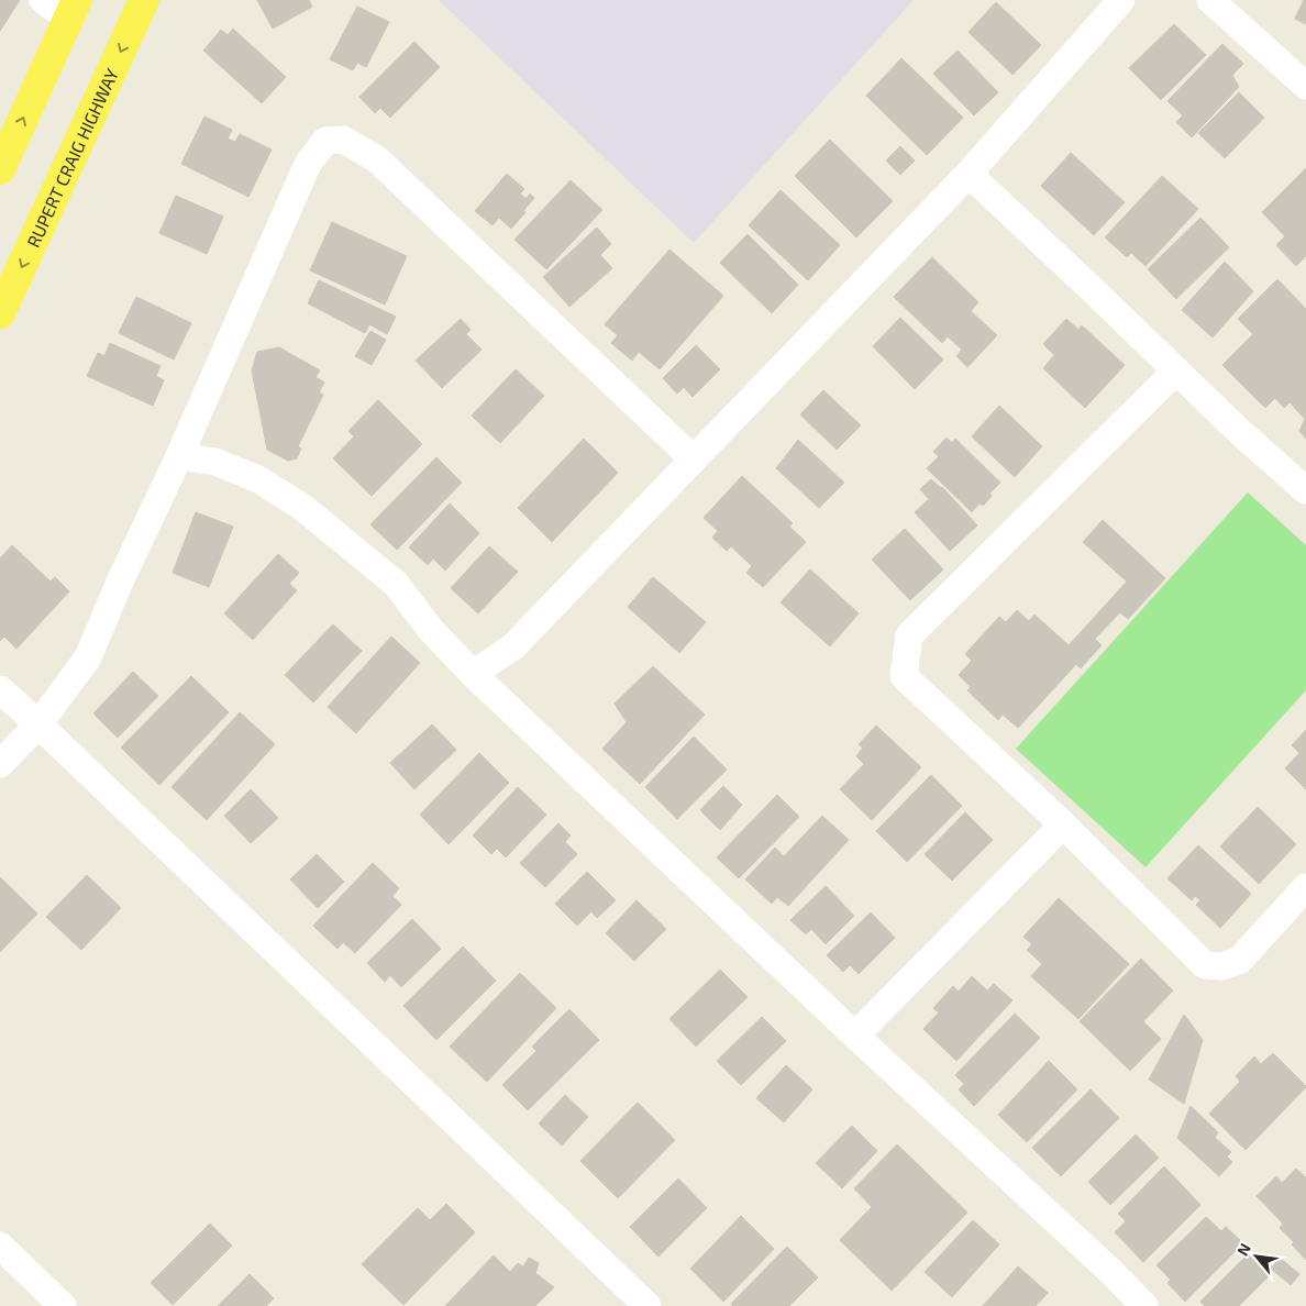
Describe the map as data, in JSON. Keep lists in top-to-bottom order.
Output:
{
  "streets": {
    "main road": ["RUPERT CRAIG HIGHWAY"]
  },
  "north": "top left"
}
